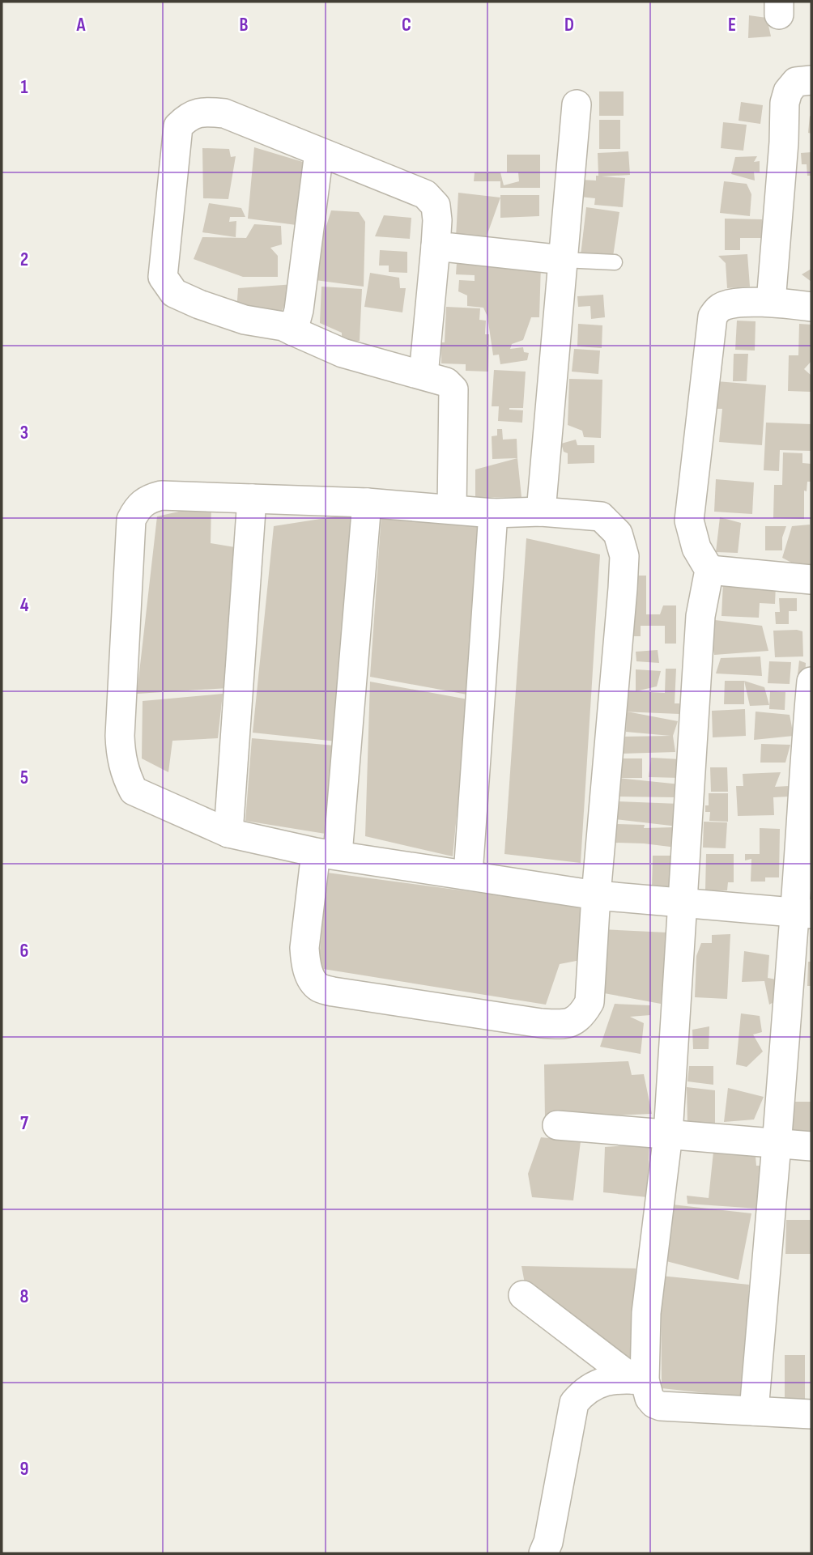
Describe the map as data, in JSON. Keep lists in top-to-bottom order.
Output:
{
  "grid": {
    "columns": [
      "A",
      "B",
      "C",
      "D",
      "E"
    ],
    "rows": [
      "1",
      "2",
      "3",
      "4",
      "5",
      "6",
      "7",
      "8",
      "9"
    ]
  }
}
